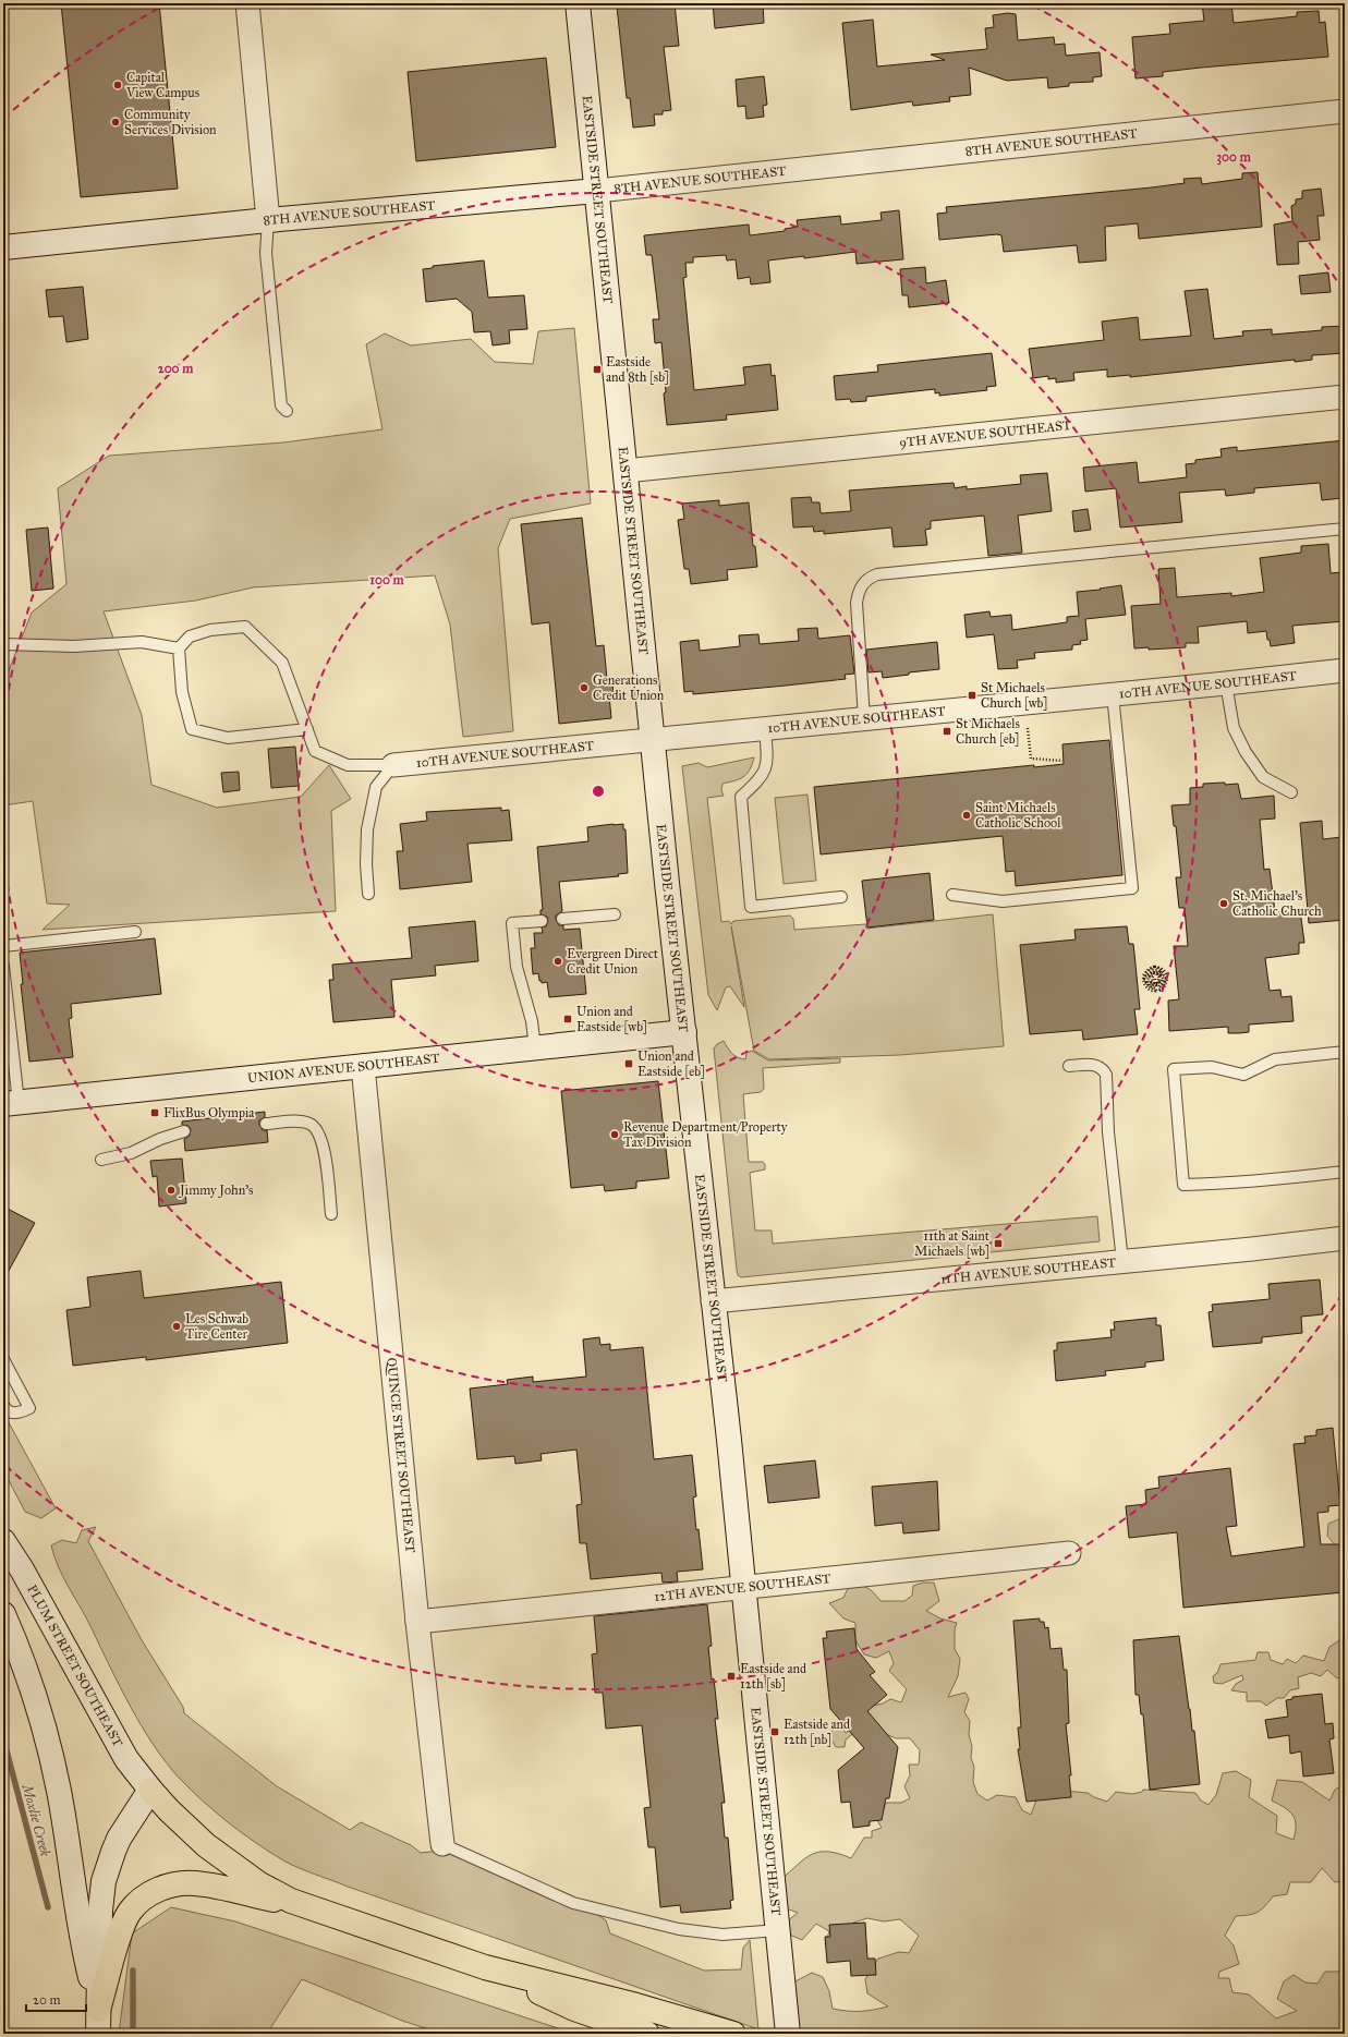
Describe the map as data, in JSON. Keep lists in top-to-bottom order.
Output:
{
  "streets": {
    "street": [
      "8TH AVENUE SOUTHEAST",
      "EASTSIDE STREET SOUTHEAST",
      "9TH AVENUE SOUTHEAST",
      "10TH AVENUE SOUTHEAST",
      "UNION AVENUE SOUTHEAST",
      "11TH AVENUE SOUTHEAST",
      "QUINCE STREET SOUTHEAST",
      "12TH AVENUE SOUTHEAST",
      "PLUM STREET SOUTHEAST"
    ]
  },
  "crossings": [
    ["8TH AVENUE SOUTHEAST", "EASTSIDE STREET SOUTHEAST"],
    ["EASTSIDE STREET SOUTHEAST", "9TH AVENUE SOUTHEAST"],
    ["EASTSIDE STREET SOUTHEAST", "10TH AVENUE SOUTHEAST"],
    ["EASTSIDE STREET SOUTHEAST", "UNION AVENUE SOUTHEAST"],
    ["EASTSIDE STREET SOUTHEAST", "11TH AVENUE SOUTHEAST"],
    ["EASTSIDE STREET SOUTHEAST", "12TH AVENUE SOUTHEAST"],
    ["UNION AVENUE SOUTHEAST", "QUINCE STREET SOUTHEAST"],
    ["QUINCE STREET SOUTHEAST", "12TH AVENUE SOUTHEAST"]
  ],
  "water": ["Moxlie Creek"],
  "places": {
    "other": [
      "Capital View Campus",
      "Community Services Division",
      "Generations Credit Union",
      "Saint Michaels Catholic School",
      "St. Michael's Catholic Church",
      "Evergreen Direct Credit Union",
      "Revenue Department/Property Tax Division",
      "Jimmy John's",
      "Les Schwab Tire Center"
    ],
    "transit": [
      "Eastside and 8th [sb]",
      "St Michaels Church [wb]",
      "St Michaels Church [eb]",
      "Union and Eastside [wb]",
      "Union and Eastside [eb]",
      "FlixBus Olympia",
      "11th at Saint Michaels [wb]",
      "Eastside and 12th [sb]",
      "Eastside and 12th [nb]"
    ]
  },
  "scale_bar": "20 m",
  "rings": ["300 m", "200 m", "100 m"]
}
